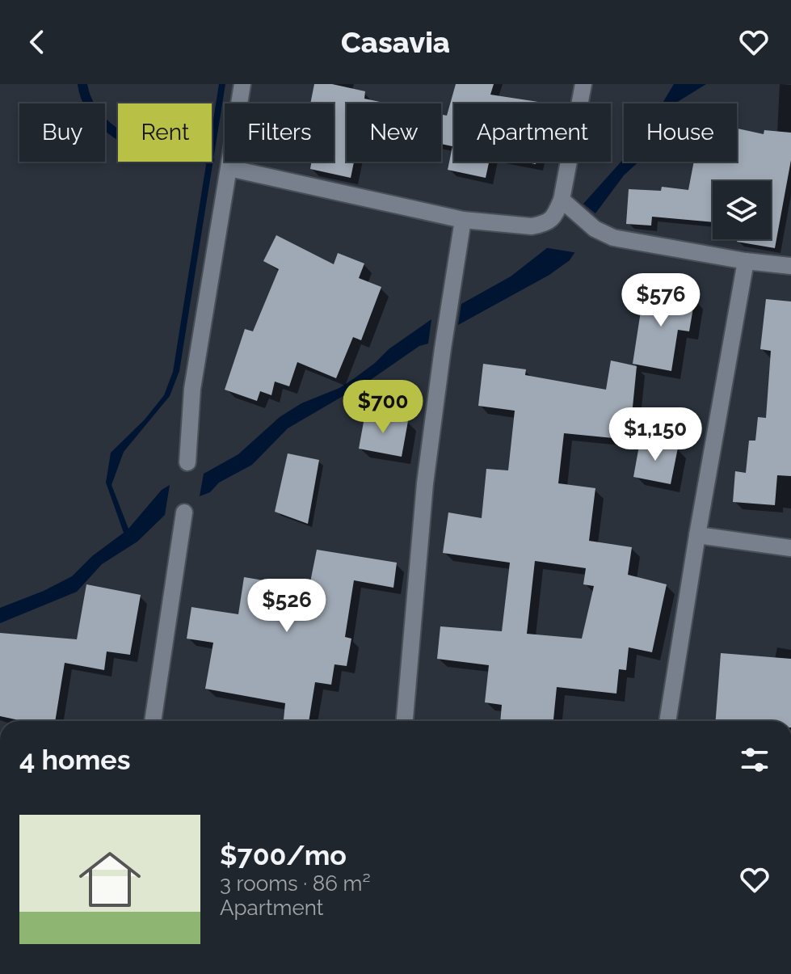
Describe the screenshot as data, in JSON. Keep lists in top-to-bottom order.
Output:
{
  "page": {
    "header": "Casavia",
    "chip": [
      "Buy",
      "Rent",
      "Filters",
      "New",
      "Apartment",
      "House"
    ],
    "price": [
      "$576",
      "$700",
      "$1,150",
      "$526"
    ],
    "heading": "4 homes",
    "list": [
      {
        "name": "$700/mo",
        "note": "3 rooms · 86 m² · Apartment"
      }
    ]
  }
}
